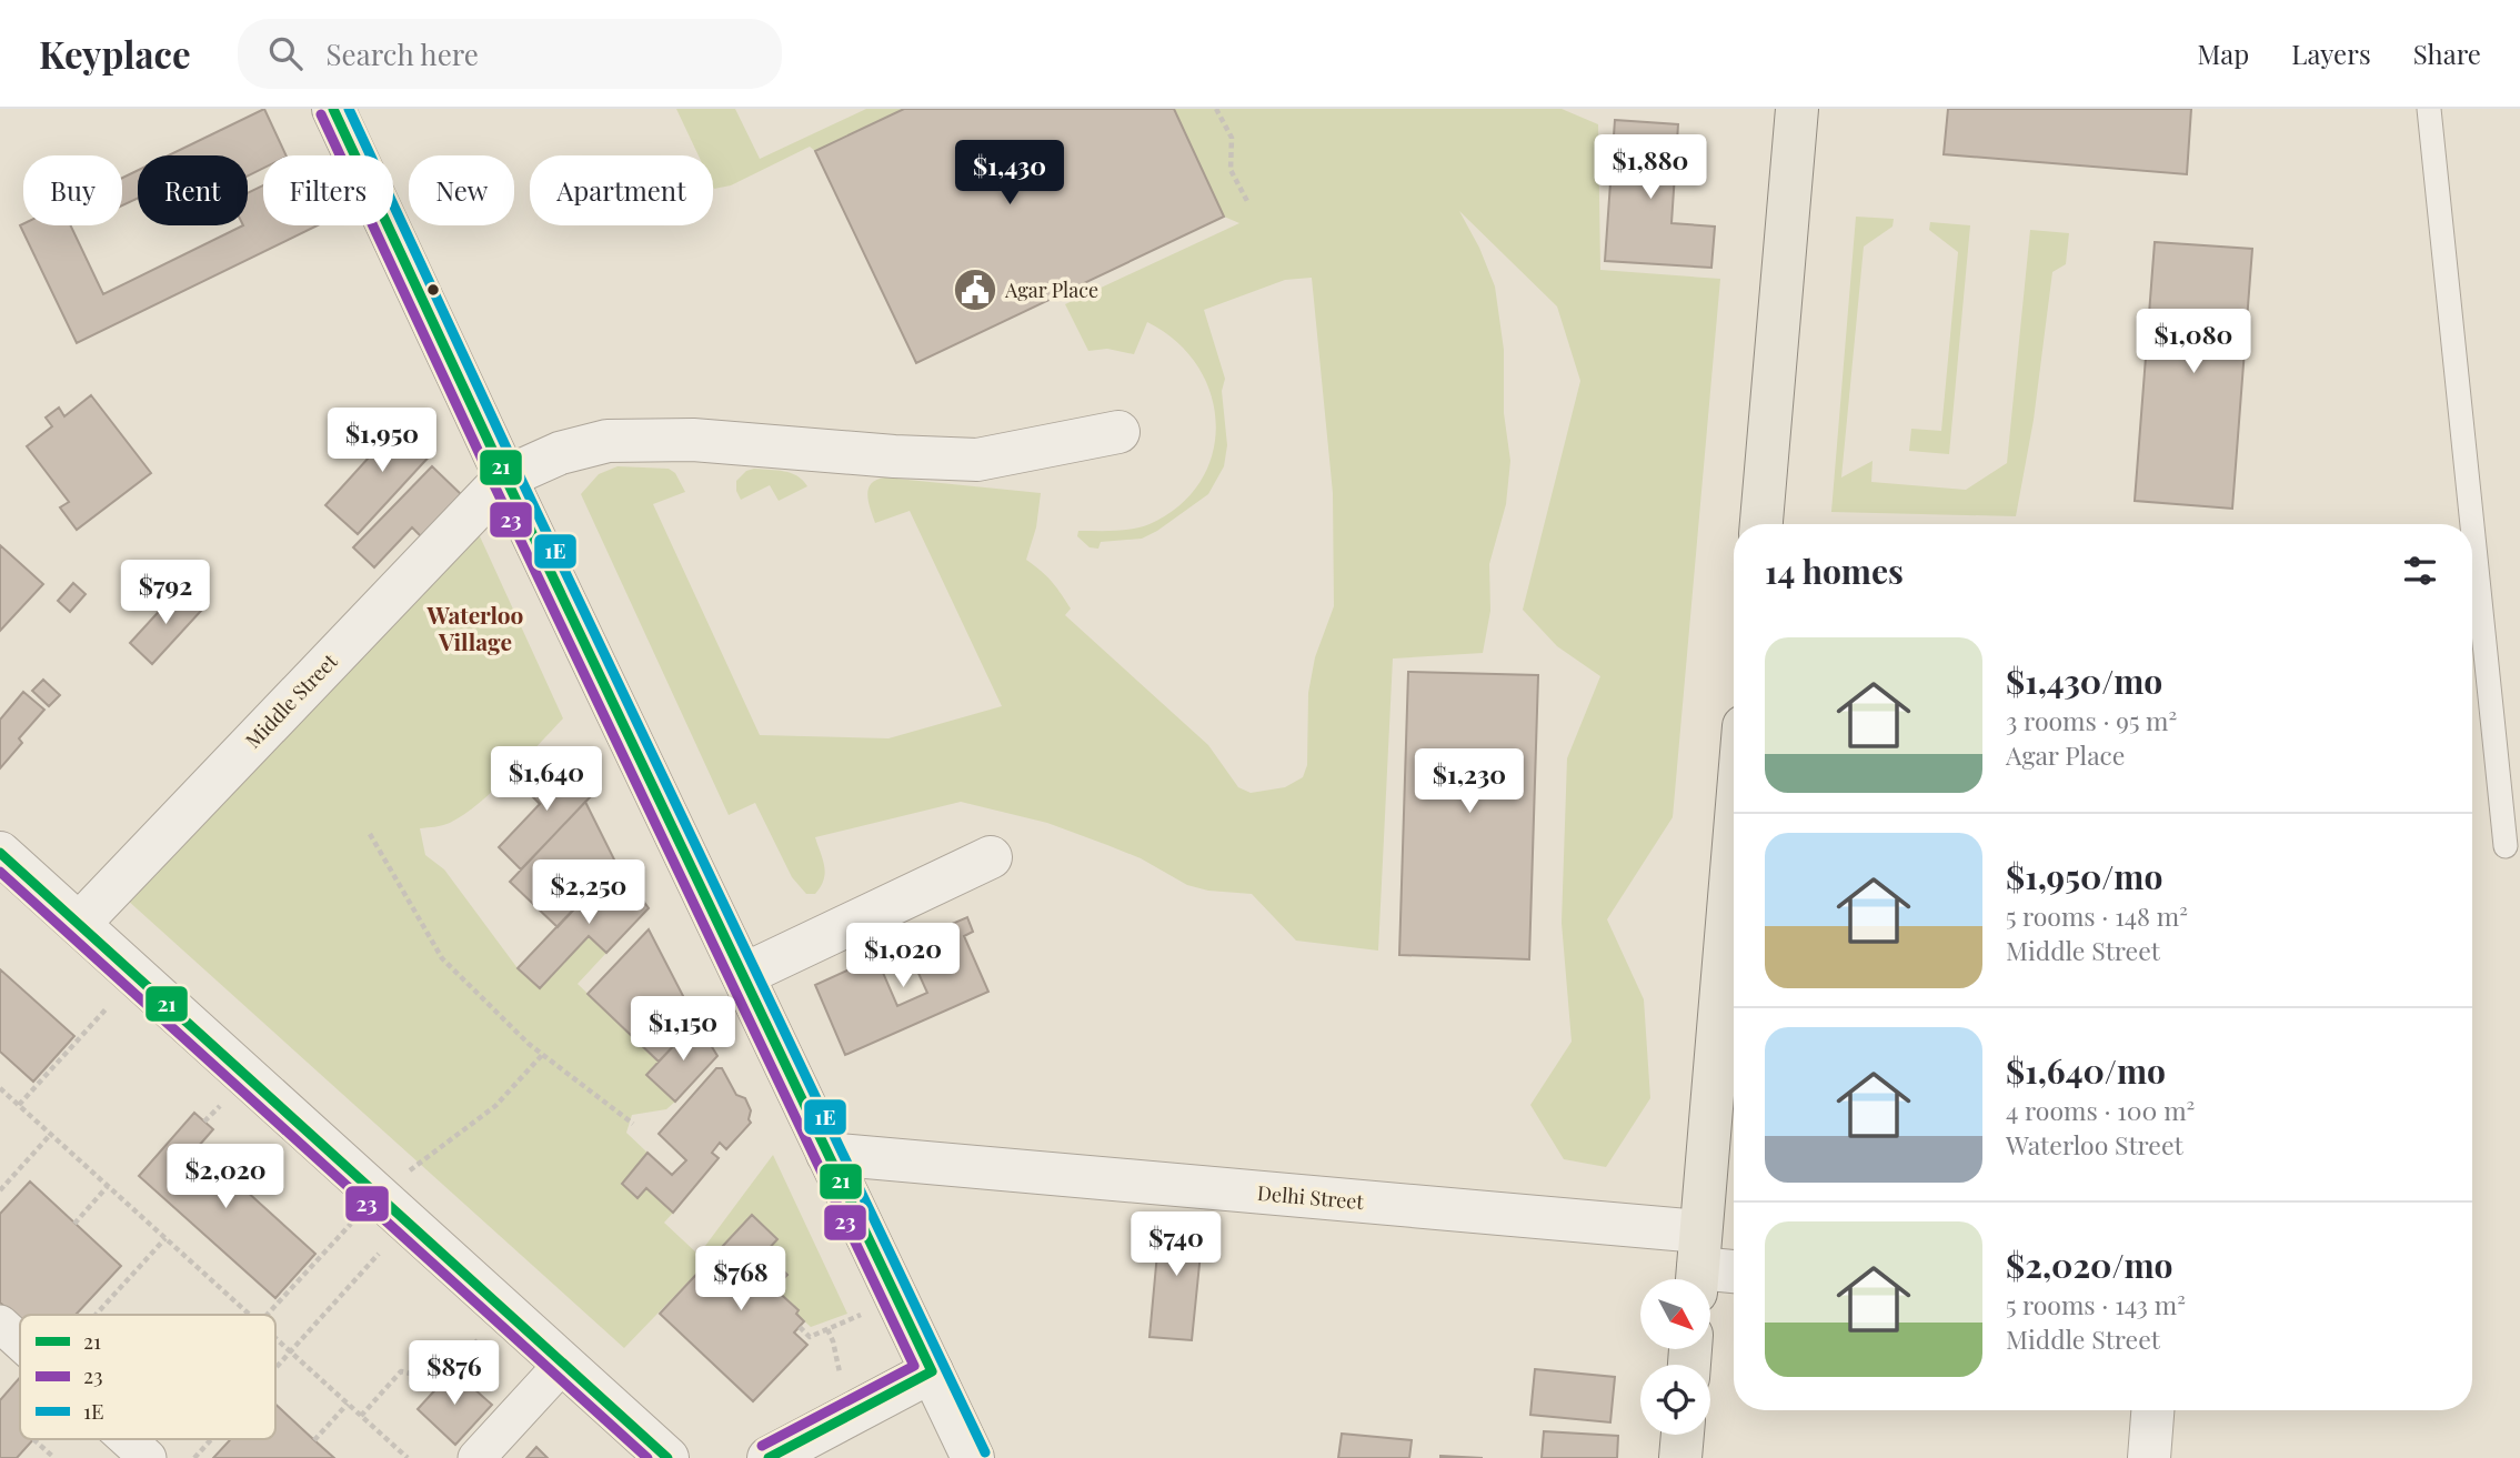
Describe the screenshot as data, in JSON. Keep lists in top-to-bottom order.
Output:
{
  "streets": {
    "street": ["Middle Street", "Delhi Street"]
  },
  "districts": ["Waterloo Village"],
  "places": {
    "public building": ["Agar Place"]
  },
  "lines": ["transit line 21", "transit line 1E", "transit line 23"],
  "legend": ["21", "23", "1E"],
  "north": "bottom right",
  "page": {
    "header": "Keyplace",
    "search": "Search here",
    "nav": ["Map", "Layers", "Share"],
    "price": [
      "$1,880",
      "$1,430",
      "$1,080",
      "$1,950",
      "$792",
      "$1,640",
      "$1,230",
      "$2,250",
      "$1,020",
      "$1,150",
      "$2,020",
      "$740",
      "$768",
      "$876"
    ],
    "chip": [
      "Buy",
      "Rent",
      "Filters",
      "New",
      "Apartment"
    ],
    "heading": "14 homes",
    "list": [
      {
        "name": "$1,430/mo",
        "note": "3 rooms · 95 m² · Agar Place"
      },
      {
        "name": "$1,950/mo",
        "note": "5 rooms · 148 m² · Middle Street"
      },
      {
        "name": "$1,640/mo",
        "note": "4 rooms · 100 m² · Waterloo Street"
      },
      {
        "name": "$2,020/mo",
        "note": "5 rooms · 143 m² · Middle Street"
      }
    ]
  }
}
